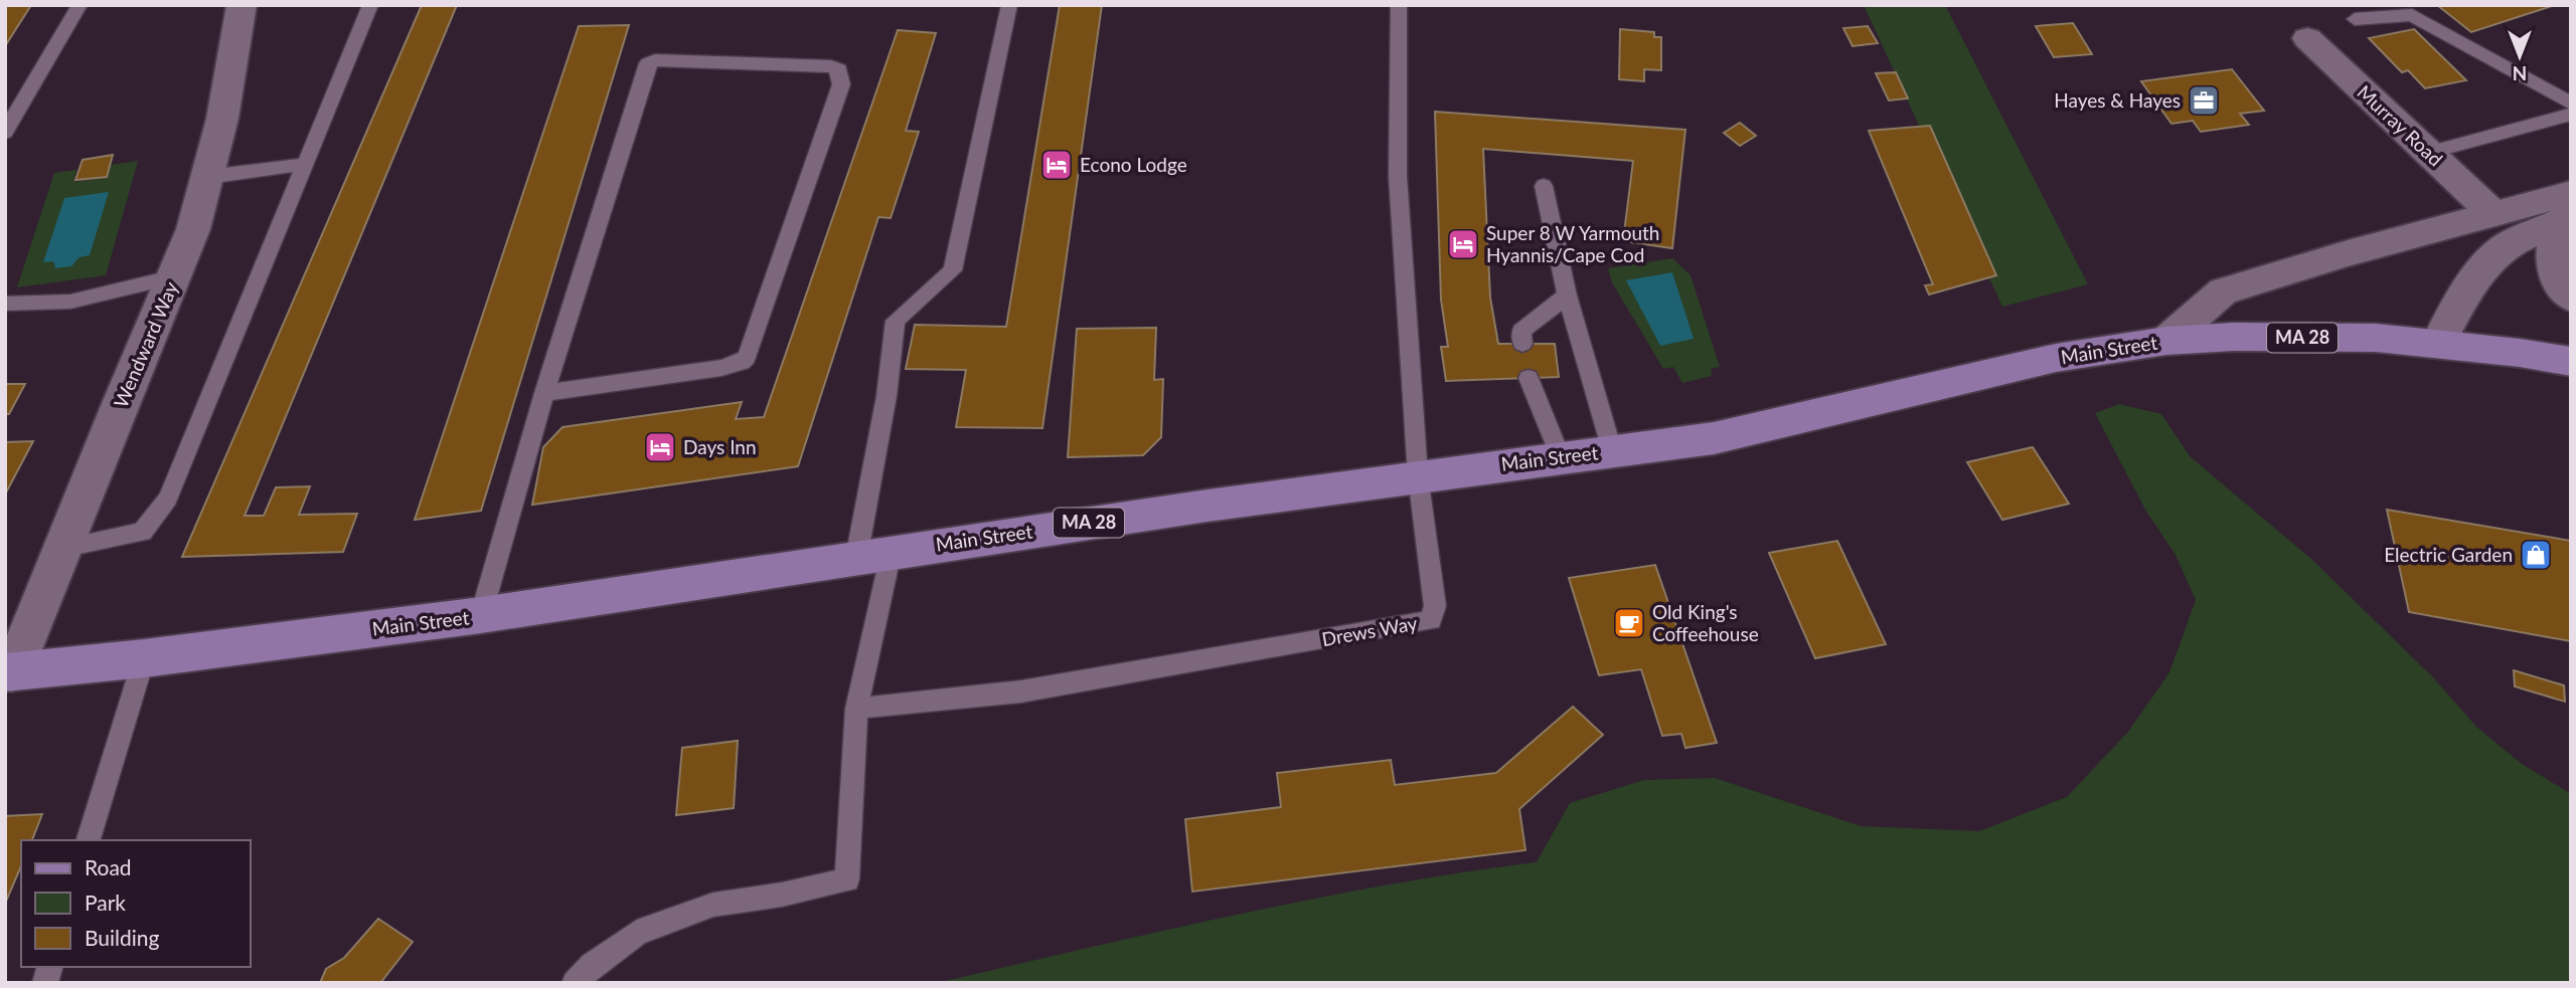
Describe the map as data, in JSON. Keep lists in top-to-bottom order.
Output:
{
  "streets": {
    "main road": ["MA 28", "Main Street"],
    "street": ["Murray Road", "Wendward Way"],
    "lane": ["Drews Way"]
  },
  "crossings": [
    ["Murray Road", "Main Street"],
    ["MA 28", "Main Street"],
    ["Wendward Way", "Main Street"],
    ["Main Street", "Drews Way"]
  ],
  "places": {
    "office": ["Hayes & Hayes"],
    "hotel": ["Econo Lodge", "Super 8 W Yarmouth Hyannis/Cape Cod", "Days Inn"],
    "shop": ["Electric Garden"],
    "cafe": ["Old King's Coffeehouse"]
  },
  "legend": ["Road", "Park", "Building"],
  "north": "bottom"
}
